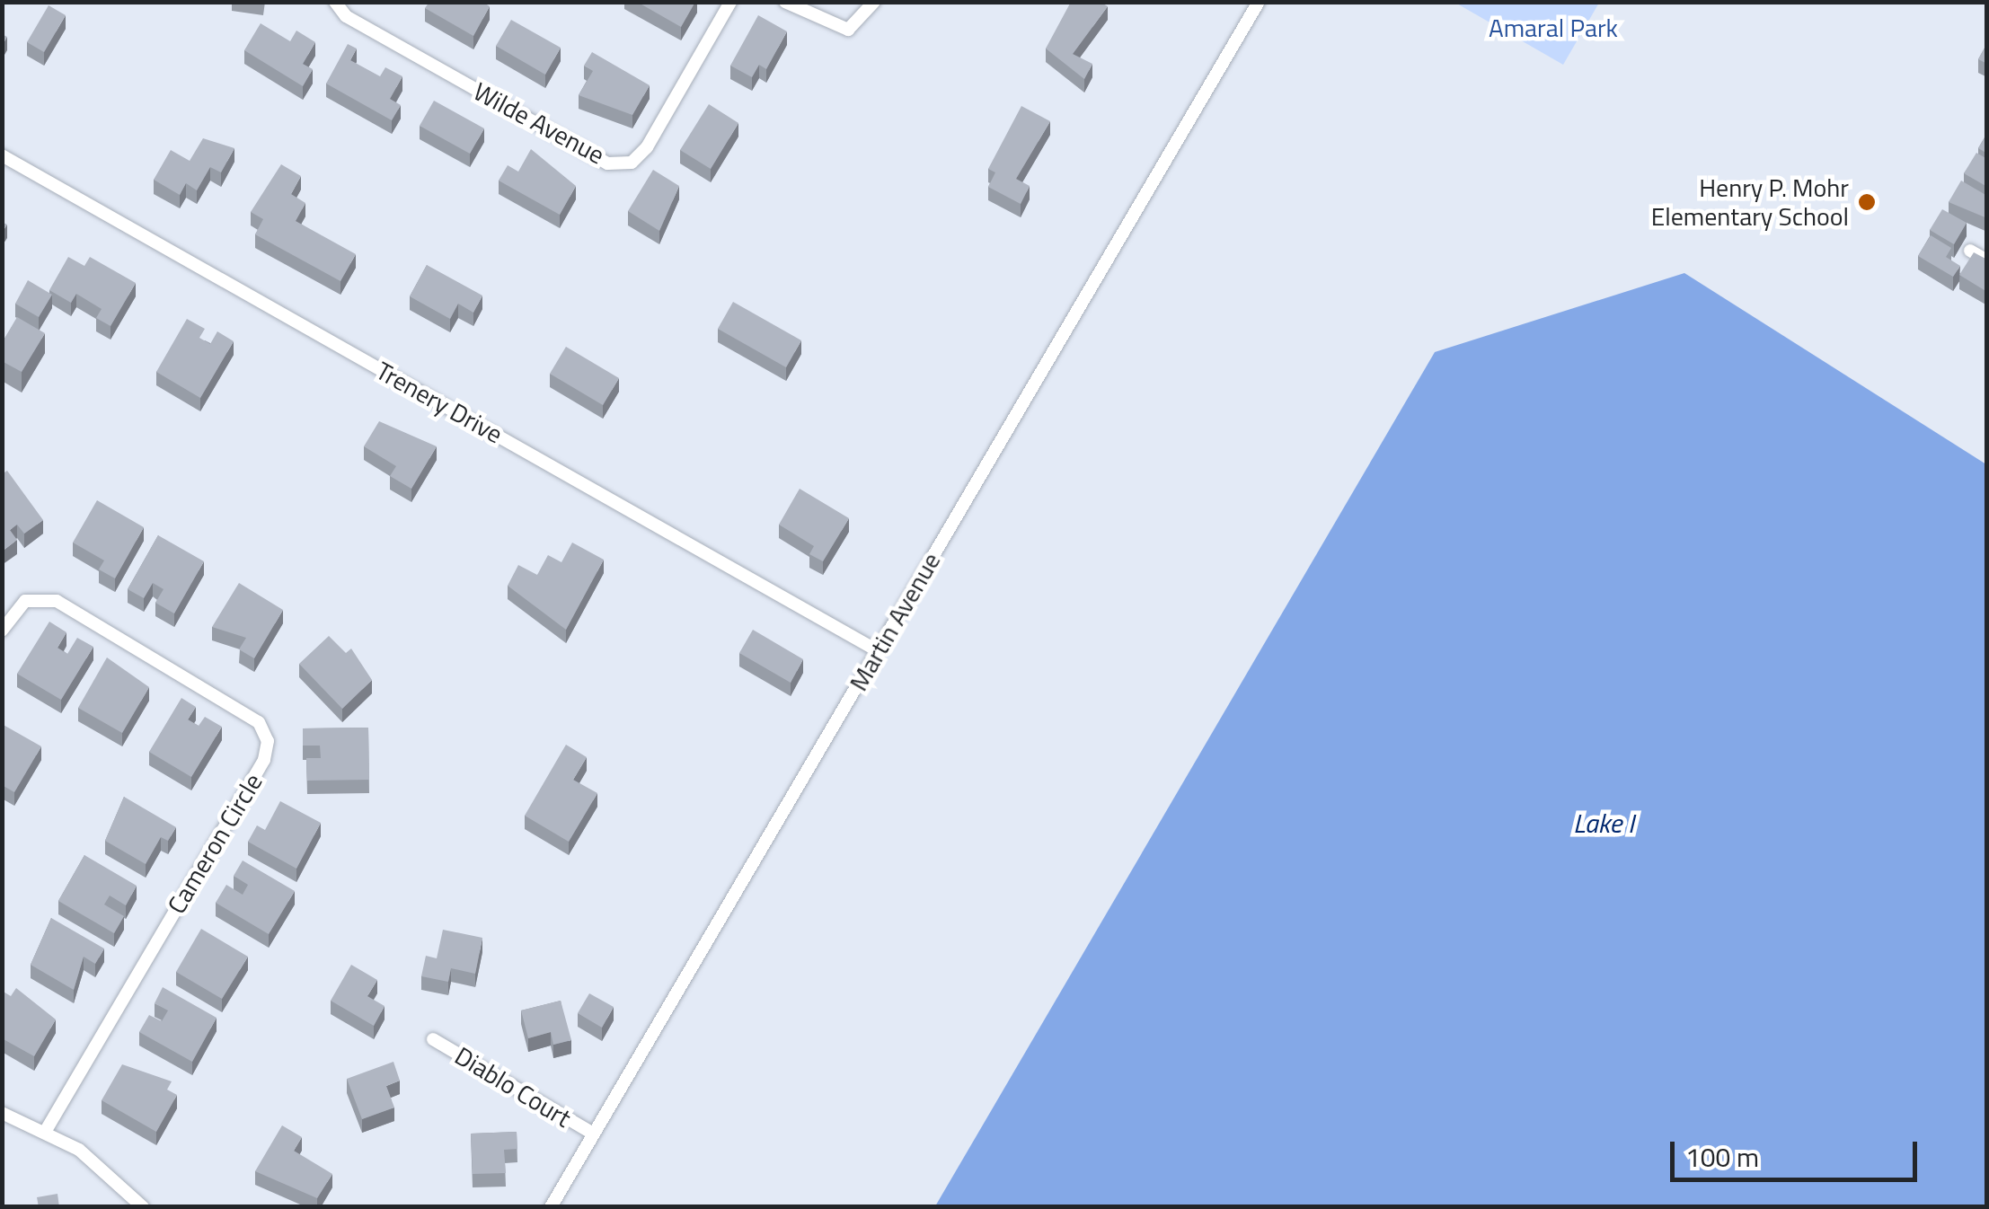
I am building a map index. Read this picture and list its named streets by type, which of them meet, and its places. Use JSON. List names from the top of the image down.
{
  "streets": {
    "street": [
      "Wilde Avenue",
      "Trenery Drive",
      "Martin Avenue",
      "Cameron Circle",
      "Diablo Court"
    ]
  },
  "crossings": [
    ["Trenery Drive", "Martin Avenue"],
    ["Martin Avenue", "Diablo Court"]
  ],
  "water": ["Lake I"],
  "parks": ["Amaral Park"],
  "places": ["Henry P. Mohr Elementary School"],
  "scale_bar": "100 m"
}
